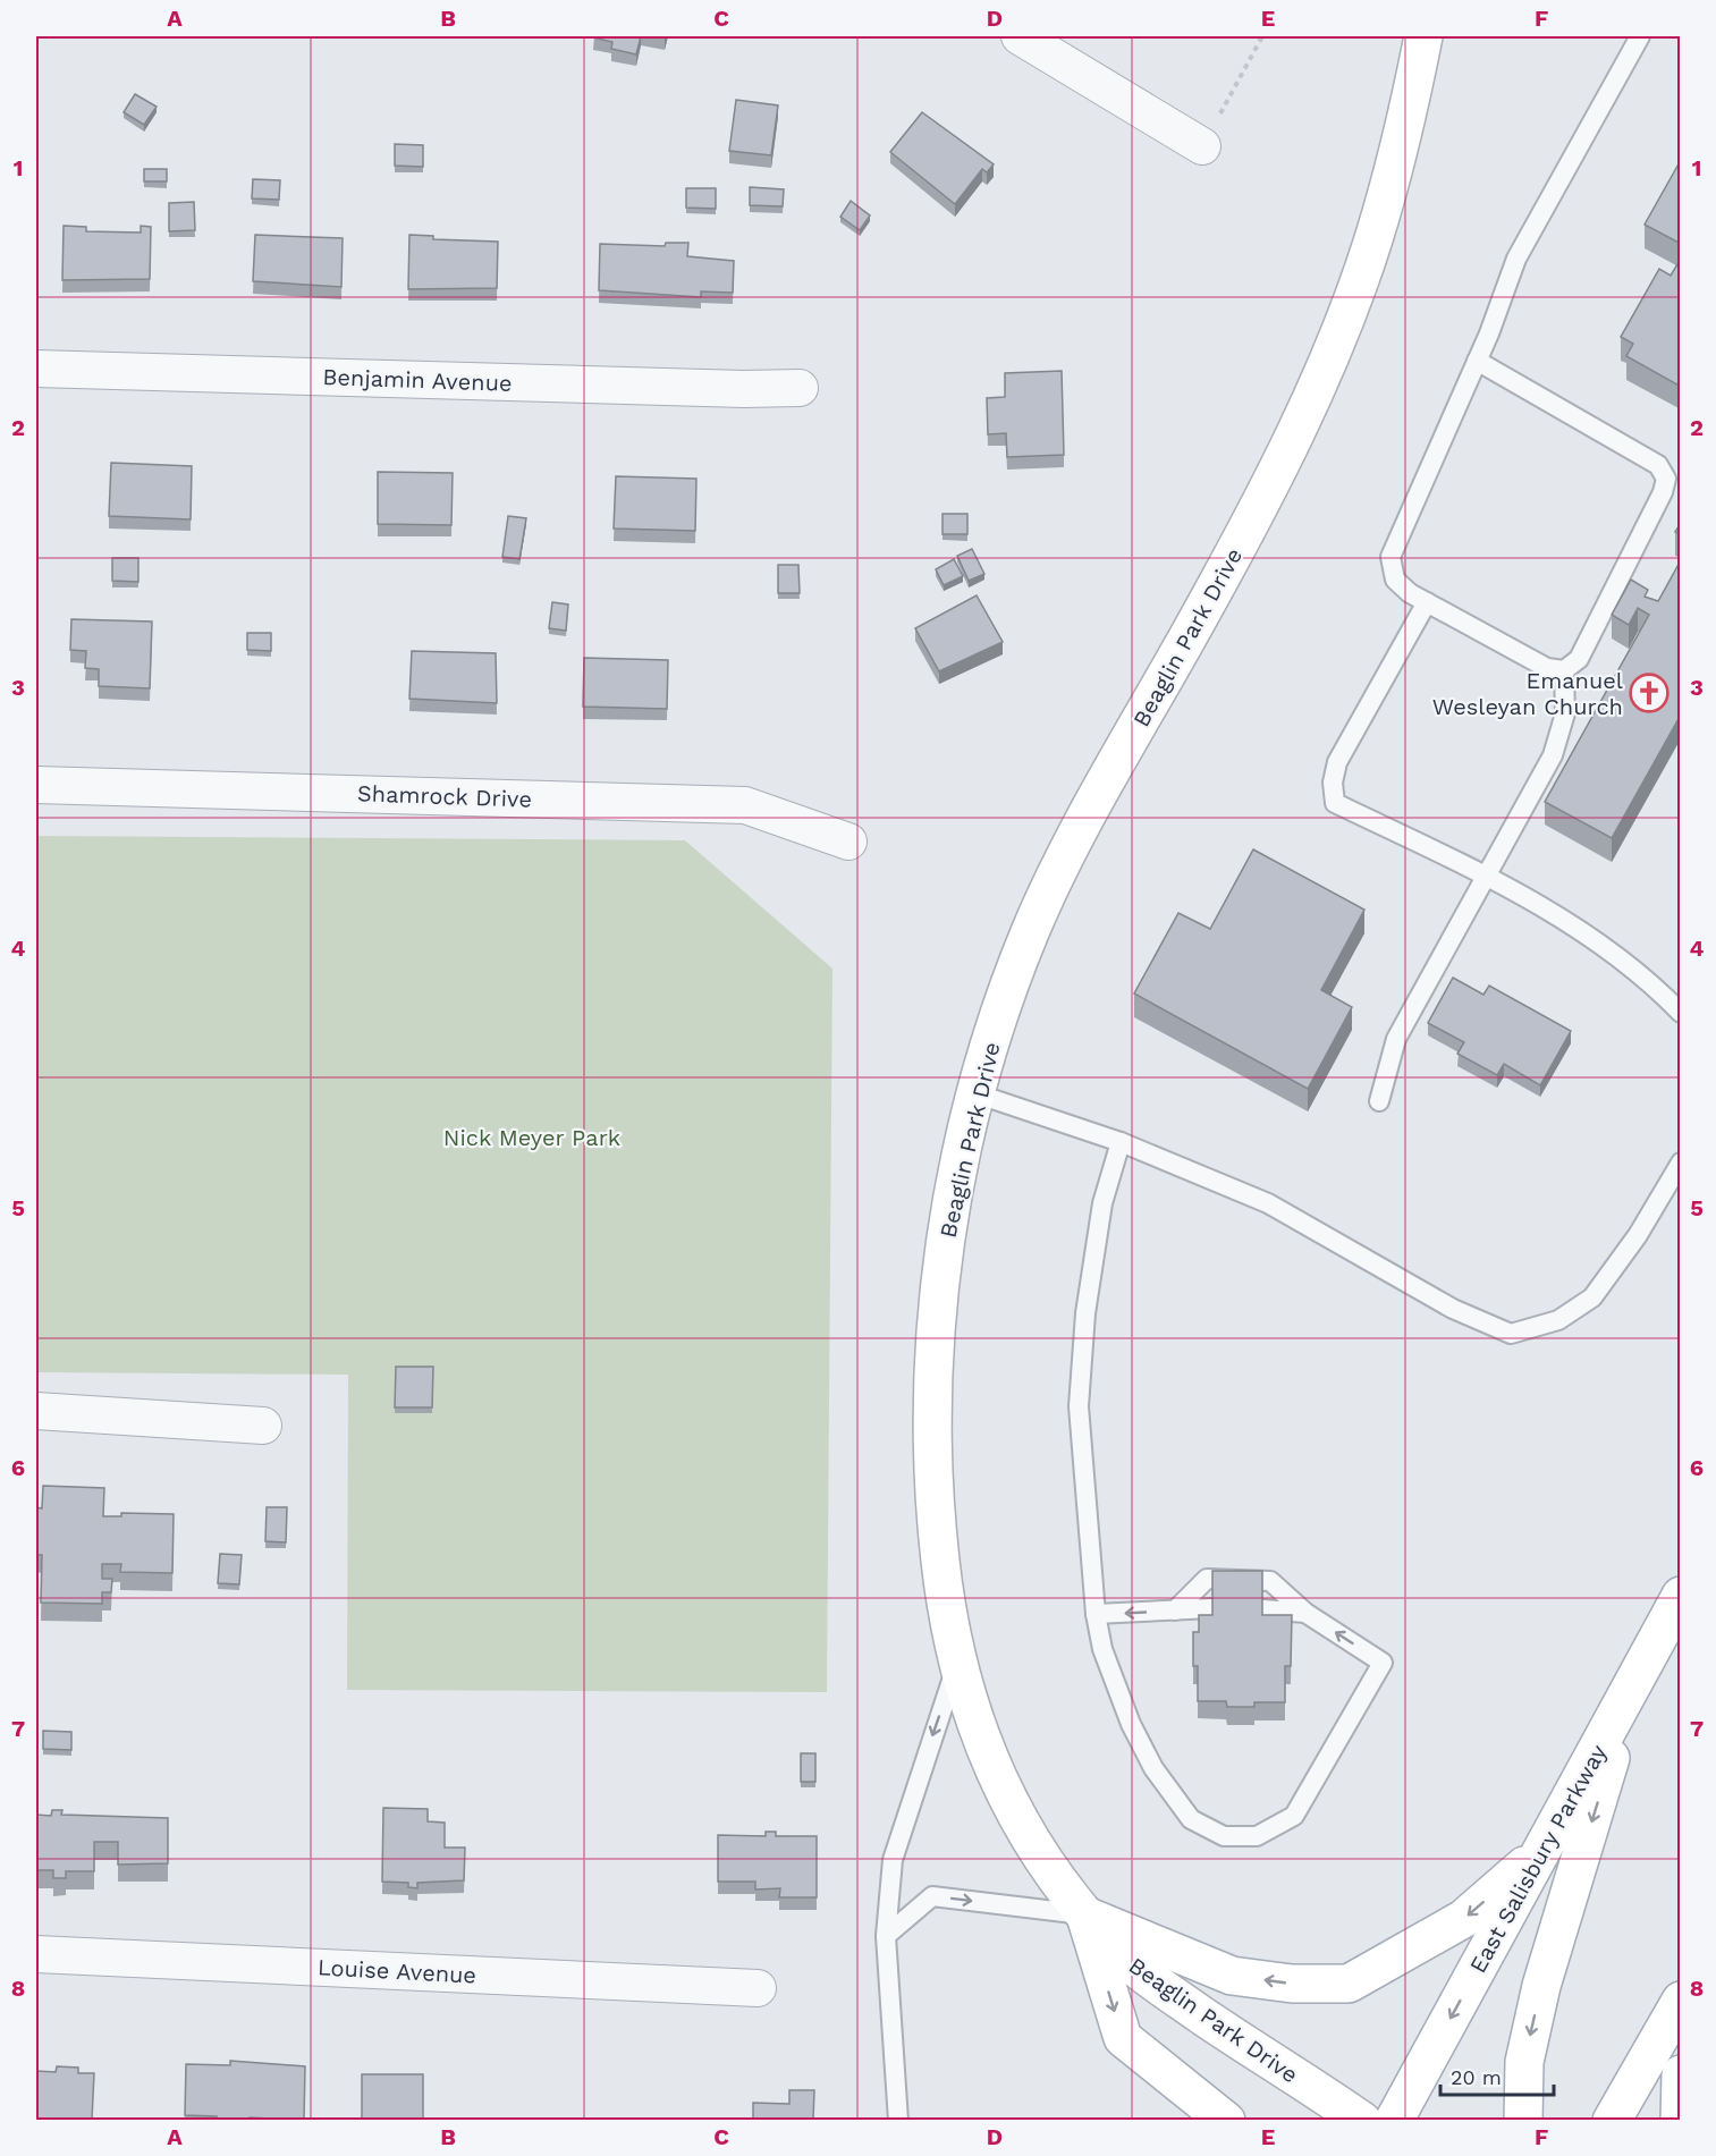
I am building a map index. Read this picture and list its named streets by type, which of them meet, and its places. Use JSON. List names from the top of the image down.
{
  "streets": {
    "main road": ["Beaglin Park Drive", "East Salisbury Parkway"],
    "street": ["Benjamin Avenue", "Shamrock Drive", "Louise Avenue"]
  },
  "parks": ["Nick Meyer Park"],
  "places": {
    "church": ["Emanuel Wesleyan Church"]
  },
  "scale_bar": "20 m",
  "grid": {
    "columns": [
      "A",
      "B",
      "C",
      "D",
      "E",
      "F"
    ],
    "rows": [
      "1",
      "2",
      "3",
      "4",
      "5",
      "6",
      "7",
      "8"
    ]
  }
}
